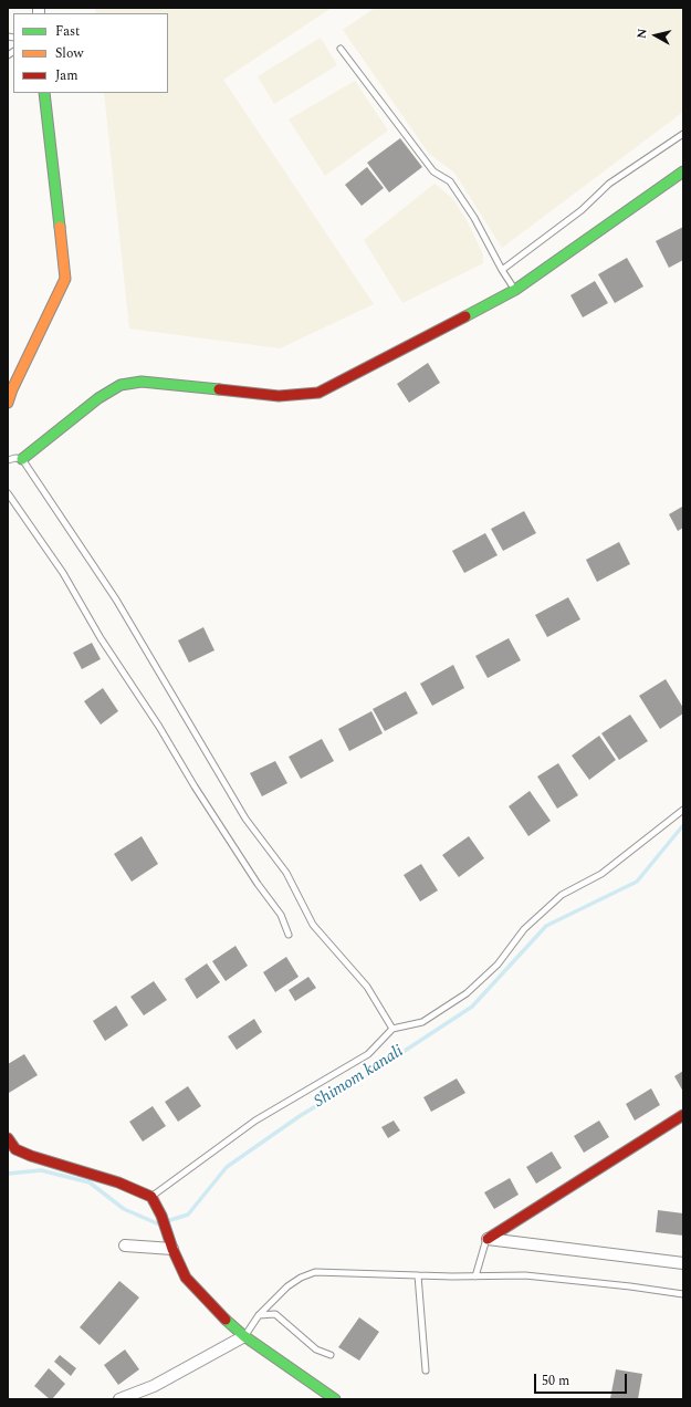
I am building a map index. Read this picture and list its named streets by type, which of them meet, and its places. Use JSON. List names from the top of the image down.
{
  "water": ["Shimom kanali"],
  "legend": ["Fast", "Slow", "Jam"],
  "scale_bar": "50 m",
  "north": "left"
}
